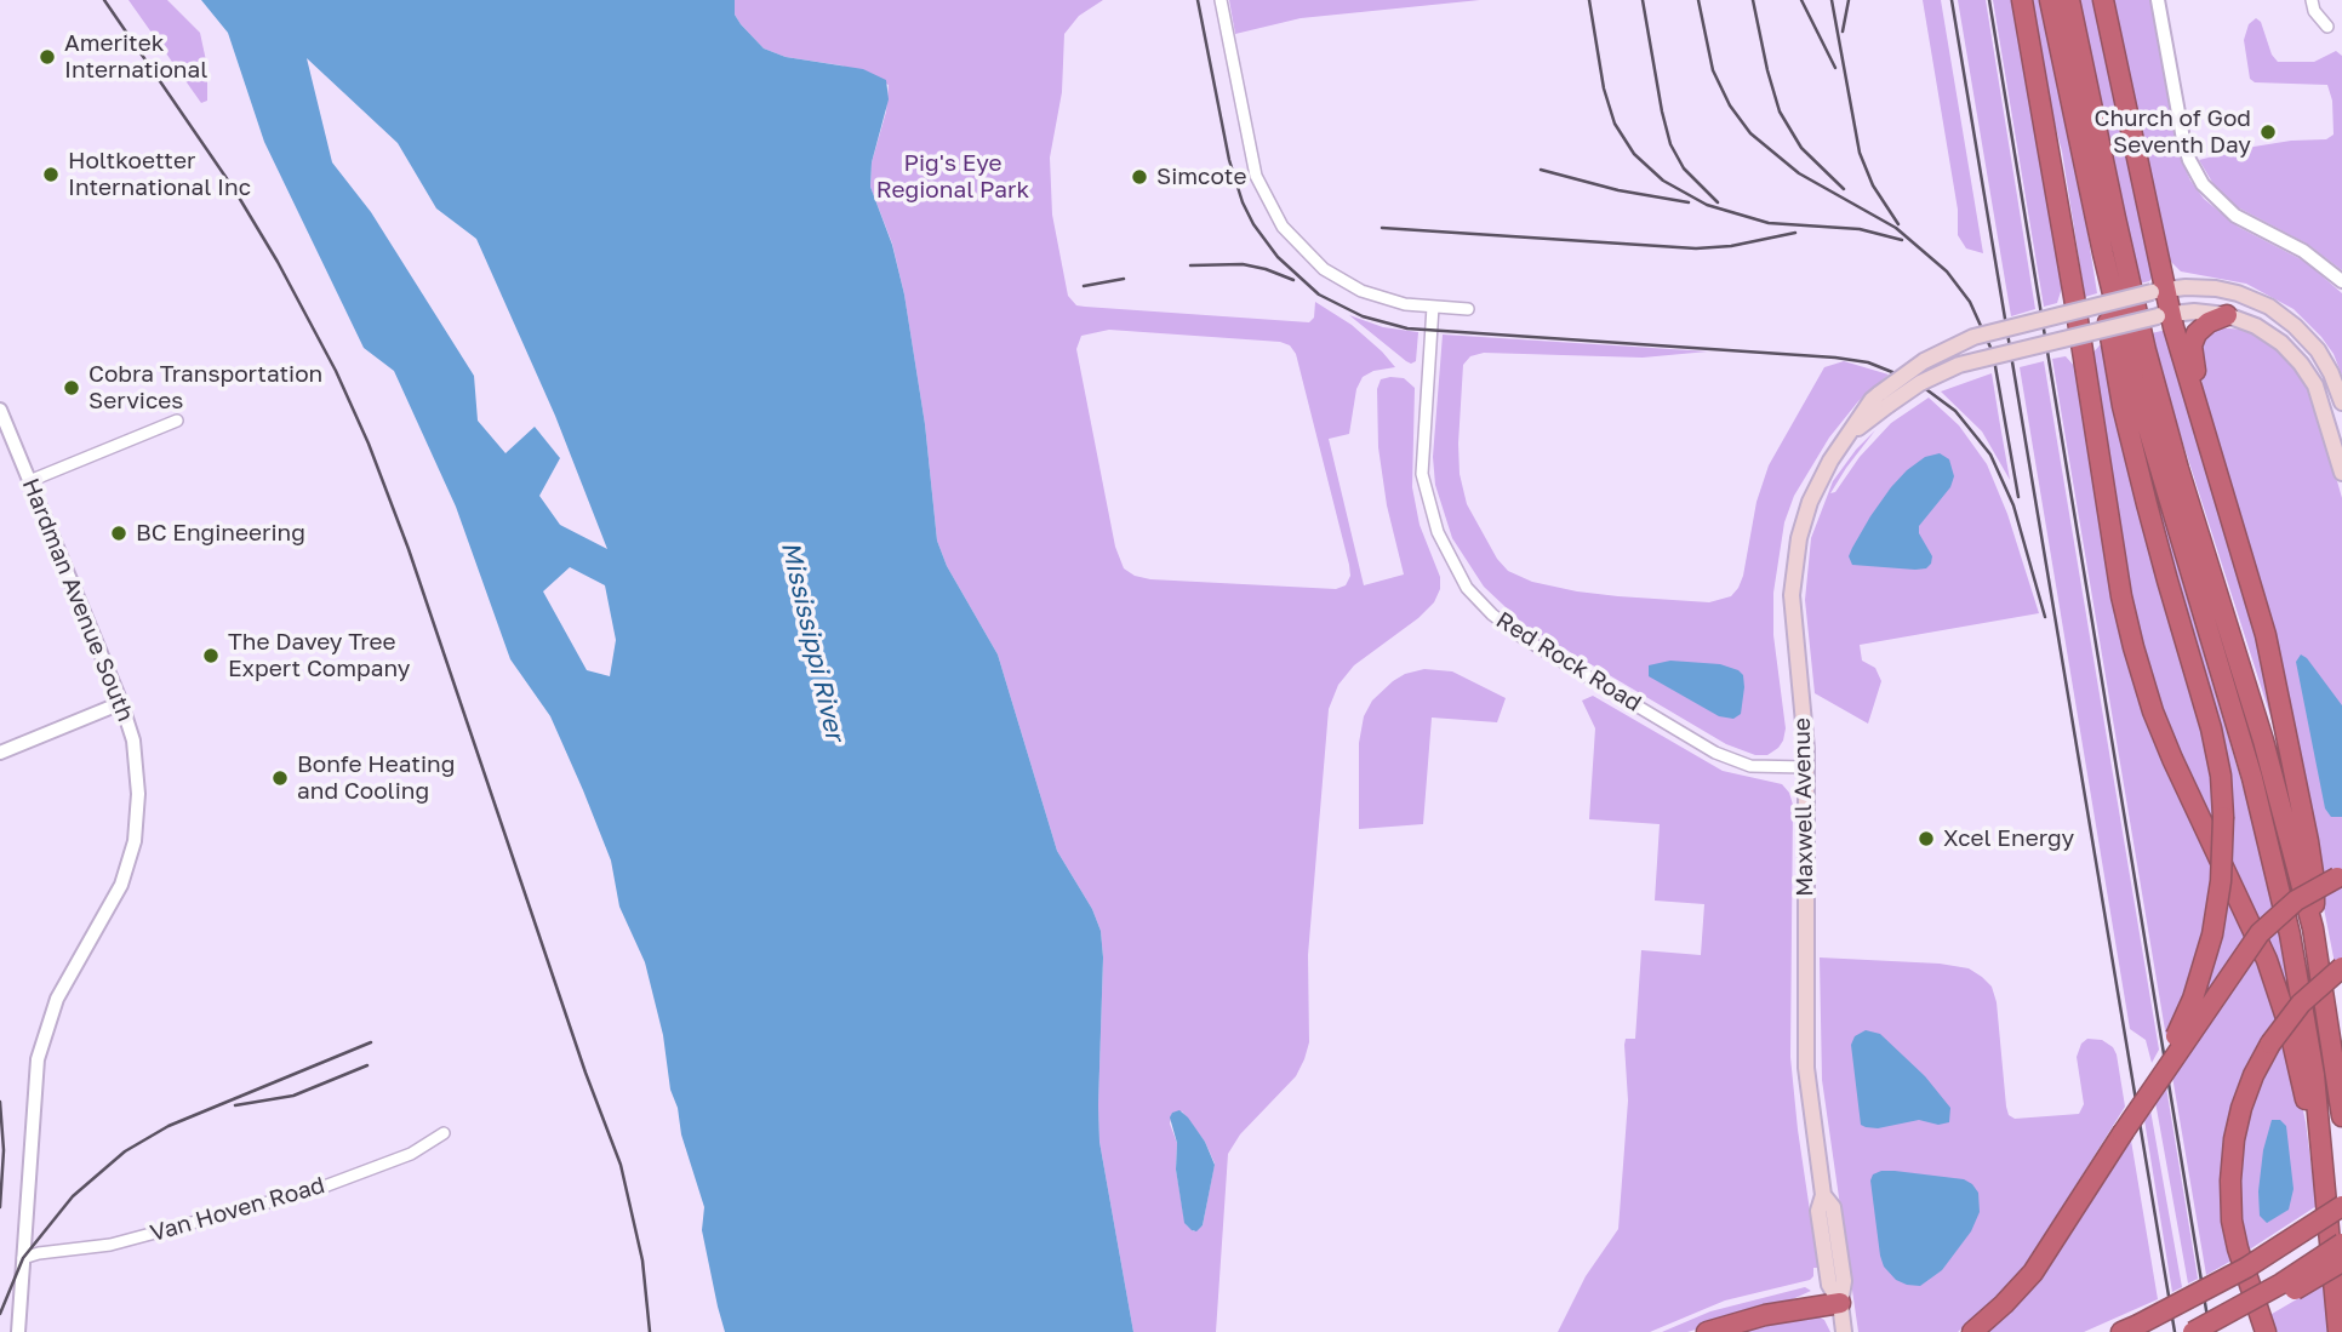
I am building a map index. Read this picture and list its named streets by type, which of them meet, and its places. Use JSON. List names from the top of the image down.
{
  "streets": {
    "main road": ["Maxwell Avenue"],
    "street": ["Hardman Avenue South", "Red Rock Road", "Van Hoven Road"]
  },
  "crossings": [
    ["Hardman Avenue South", "Van Hoven Road"],
    ["Red Rock Road", "Maxwell Avenue"]
  ],
  "water": ["Mississippi River"],
  "parks": ["Pig's Eye Regional Park"],
  "places": [
    "Ameritek International",
    "Church of God Seventh Day",
    "Holtkoetter International Inc",
    "Simcote",
    "Cobra Transportation Services",
    "BC Engineering",
    "The Davey Tree Expert Company",
    "Bonfe Heating and Cooling",
    "Xcel Energy"
  ]
}
